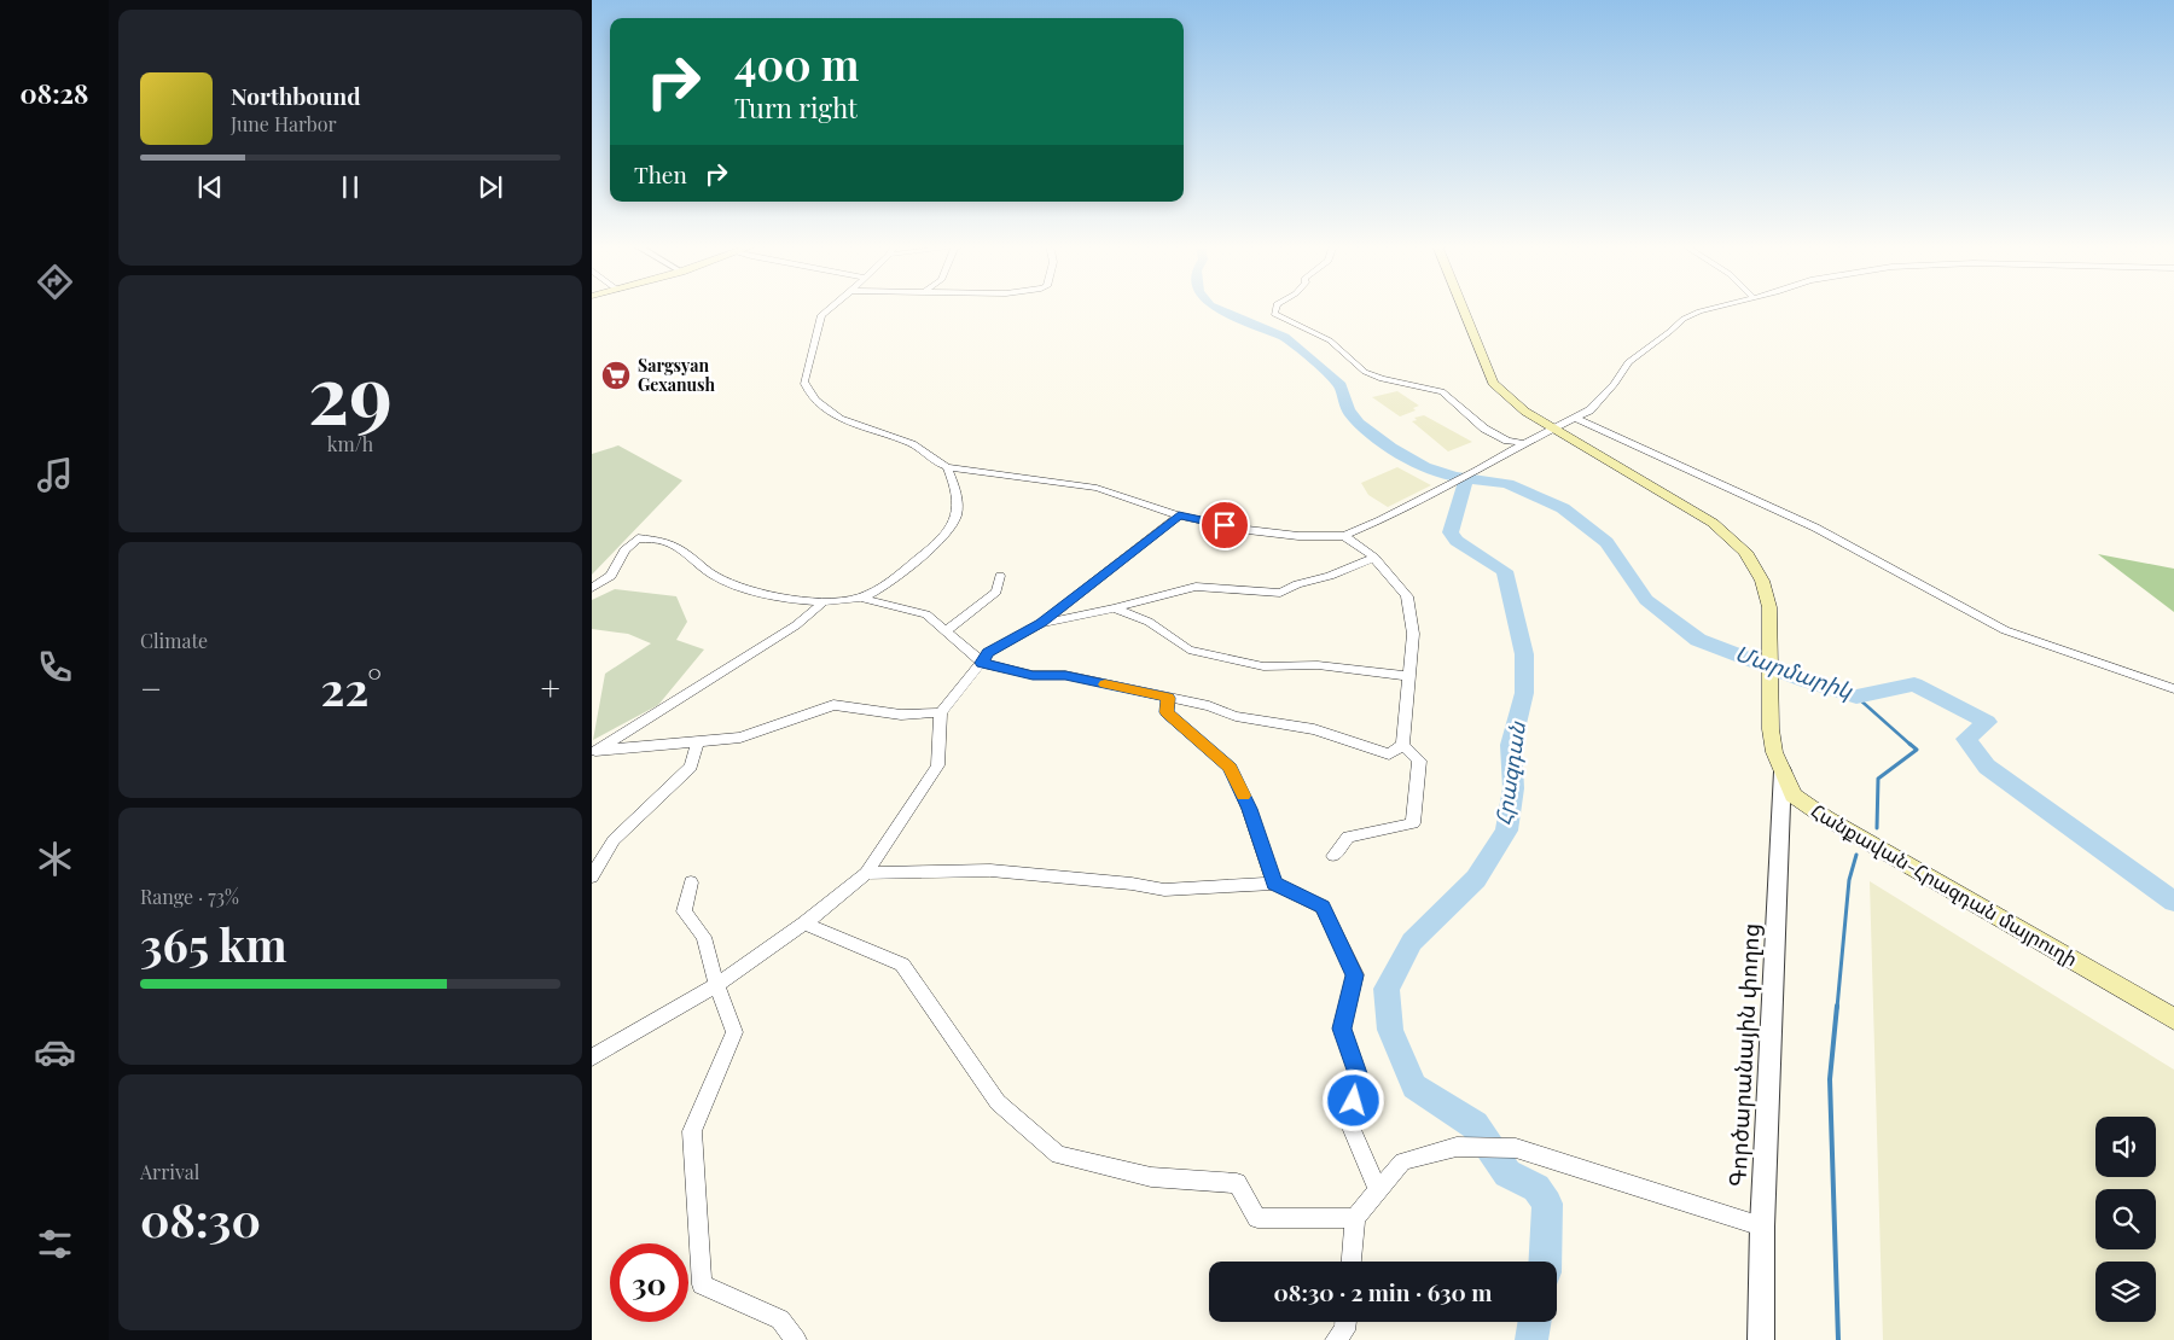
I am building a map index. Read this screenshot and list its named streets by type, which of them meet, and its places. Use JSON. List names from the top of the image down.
{
  "streets": {
    "main road": ["Հանքավան-Հրազդան մայրուղի"],
    "street": ["Գործարանային փողոց"]
  },
  "crossings": [
    ["Հանքավան-Հրազդան մայրուղի", "Գործարանային փողոց"]
  ],
  "water": ["Մարմարիկ", "Հրազդան"],
  "places": {
    "supermarket": ["Sargsyan Gexanush"]
  },
  "page": {
    "tabs": "08:28",
    "turn": ["400 m", "Turn right"],
    "song": ["Northbound", "June Harbor"],
    "then": "Then",
    "tile": [
      ["29", "km/h"],
      "Climate",
      ["Range · 73%", "365 km"],
      ["Arrival", "08:30"]
    ],
    "heat": ["−", "22°", "+"],
    "limit": "30",
    "trip": "08:30 · 2 min · 630 m"
  }
}
